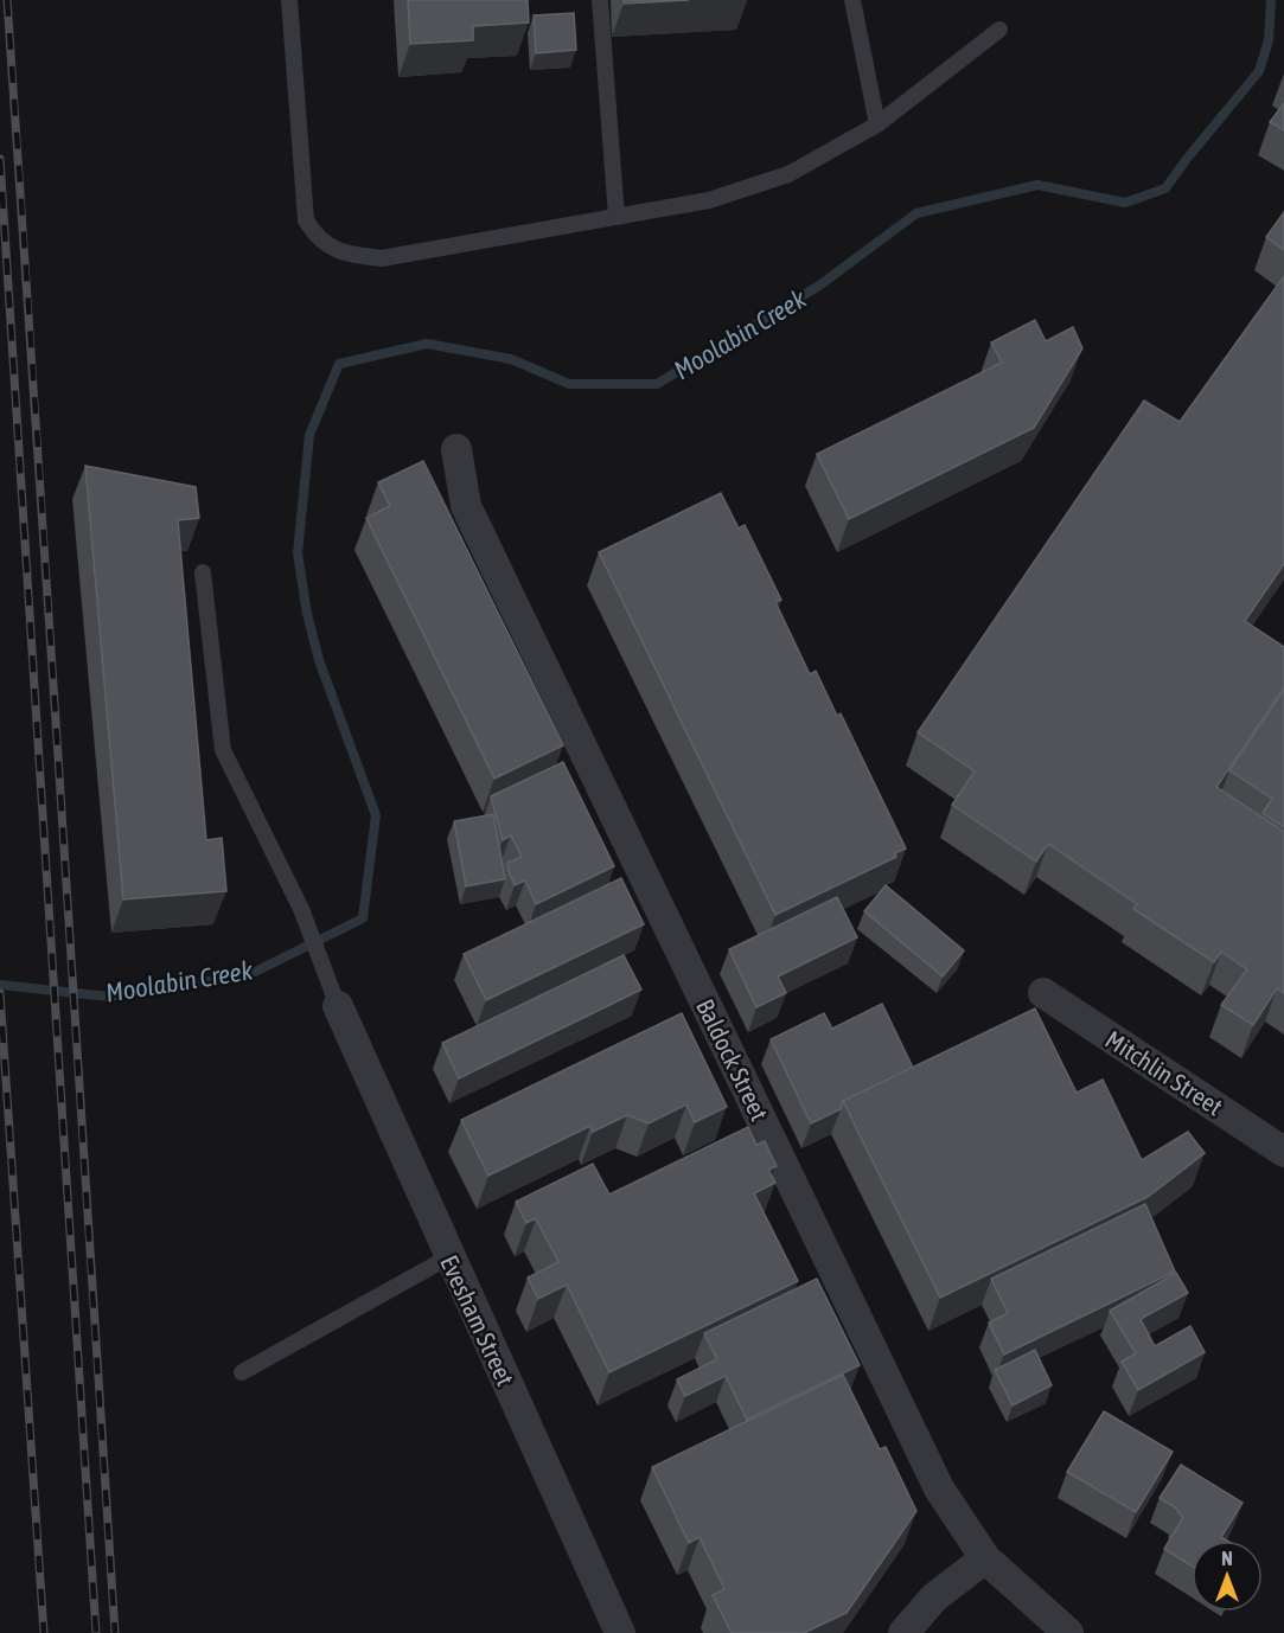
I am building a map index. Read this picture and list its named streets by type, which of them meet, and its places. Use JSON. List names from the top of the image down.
{
  "streets": {
    "street": ["Baldock Street", "Mitchlin Street", "Evesham Street"]
  },
  "water": ["Moolabin Creek"],
  "north": "top"
}
